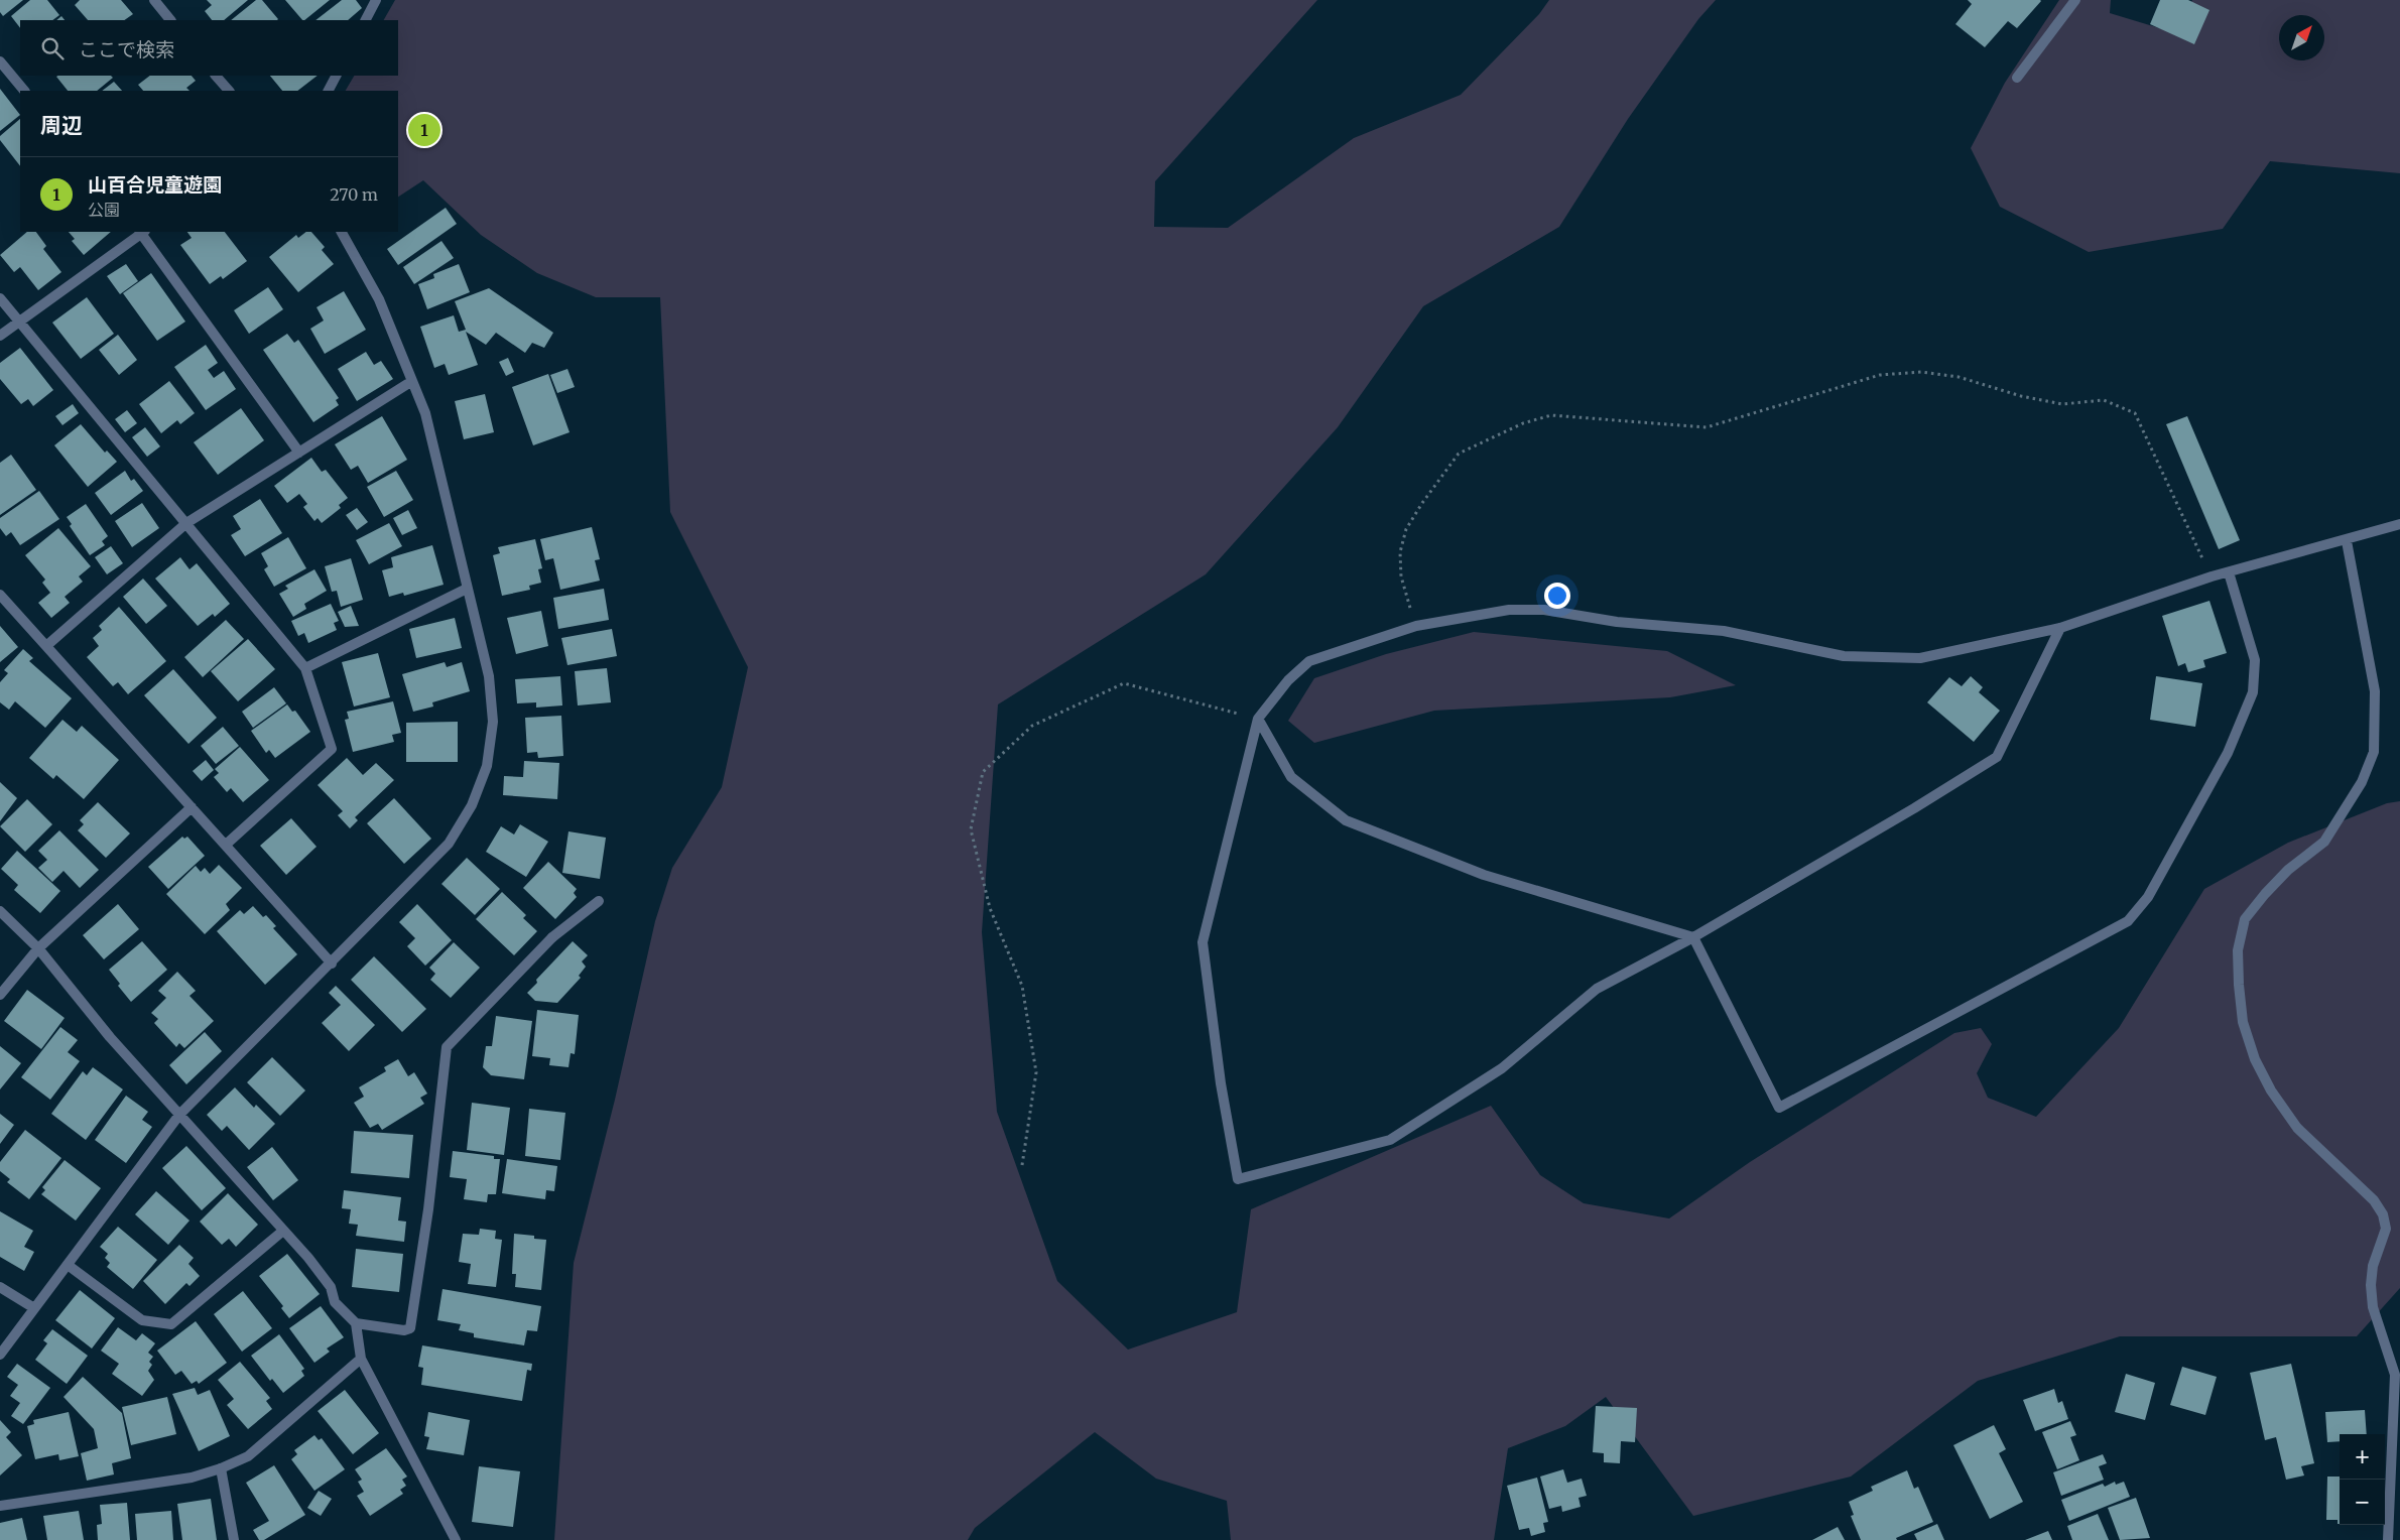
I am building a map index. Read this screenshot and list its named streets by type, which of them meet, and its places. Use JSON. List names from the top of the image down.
{
  "north": "top right",
  "page": {
    "search": "ここで検索",
    "heading": "周辺",
    "pins": "1",
    "list": [
      {
        "mark": "1",
        "name": "山百合児童遊園",
        "note": "公園",
        "value": "270 m"
      }
    ],
    "map_buttons": ["+", "−"]
  }
}
